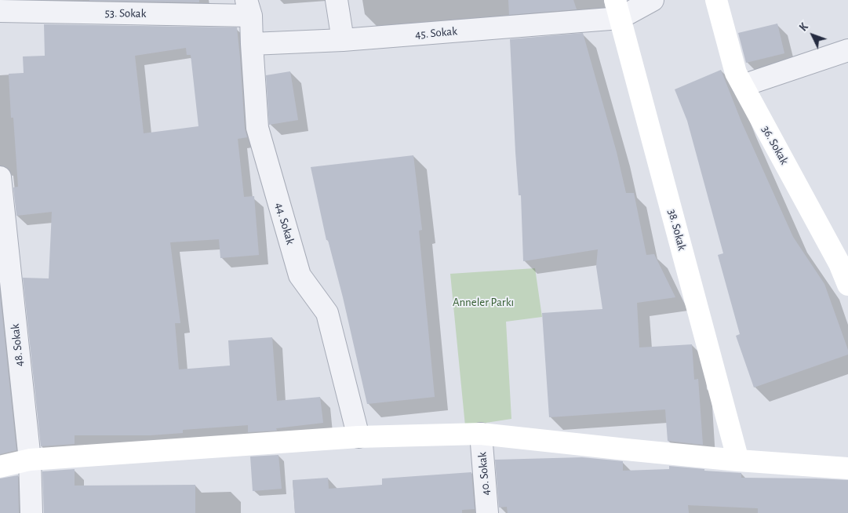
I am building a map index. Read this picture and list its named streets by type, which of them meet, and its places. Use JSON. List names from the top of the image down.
{
  "streets": {
    "main road": ["36. Sokak", "38. Sokak"],
    "street": [
      "53. Sokak",
      "45. Sokak",
      "44. Sokak",
      "48. Sokak",
      "40. Sokak"
    ]
  },
  "crossings": [
    ["53. Sokak", "44. Sokak"],
    ["45. Sokak", "44. Sokak"],
    ["45. Sokak", "38. Sokak"]
  ],
  "parks": ["Anneler Parkı"],
  "north": "top left"
}
